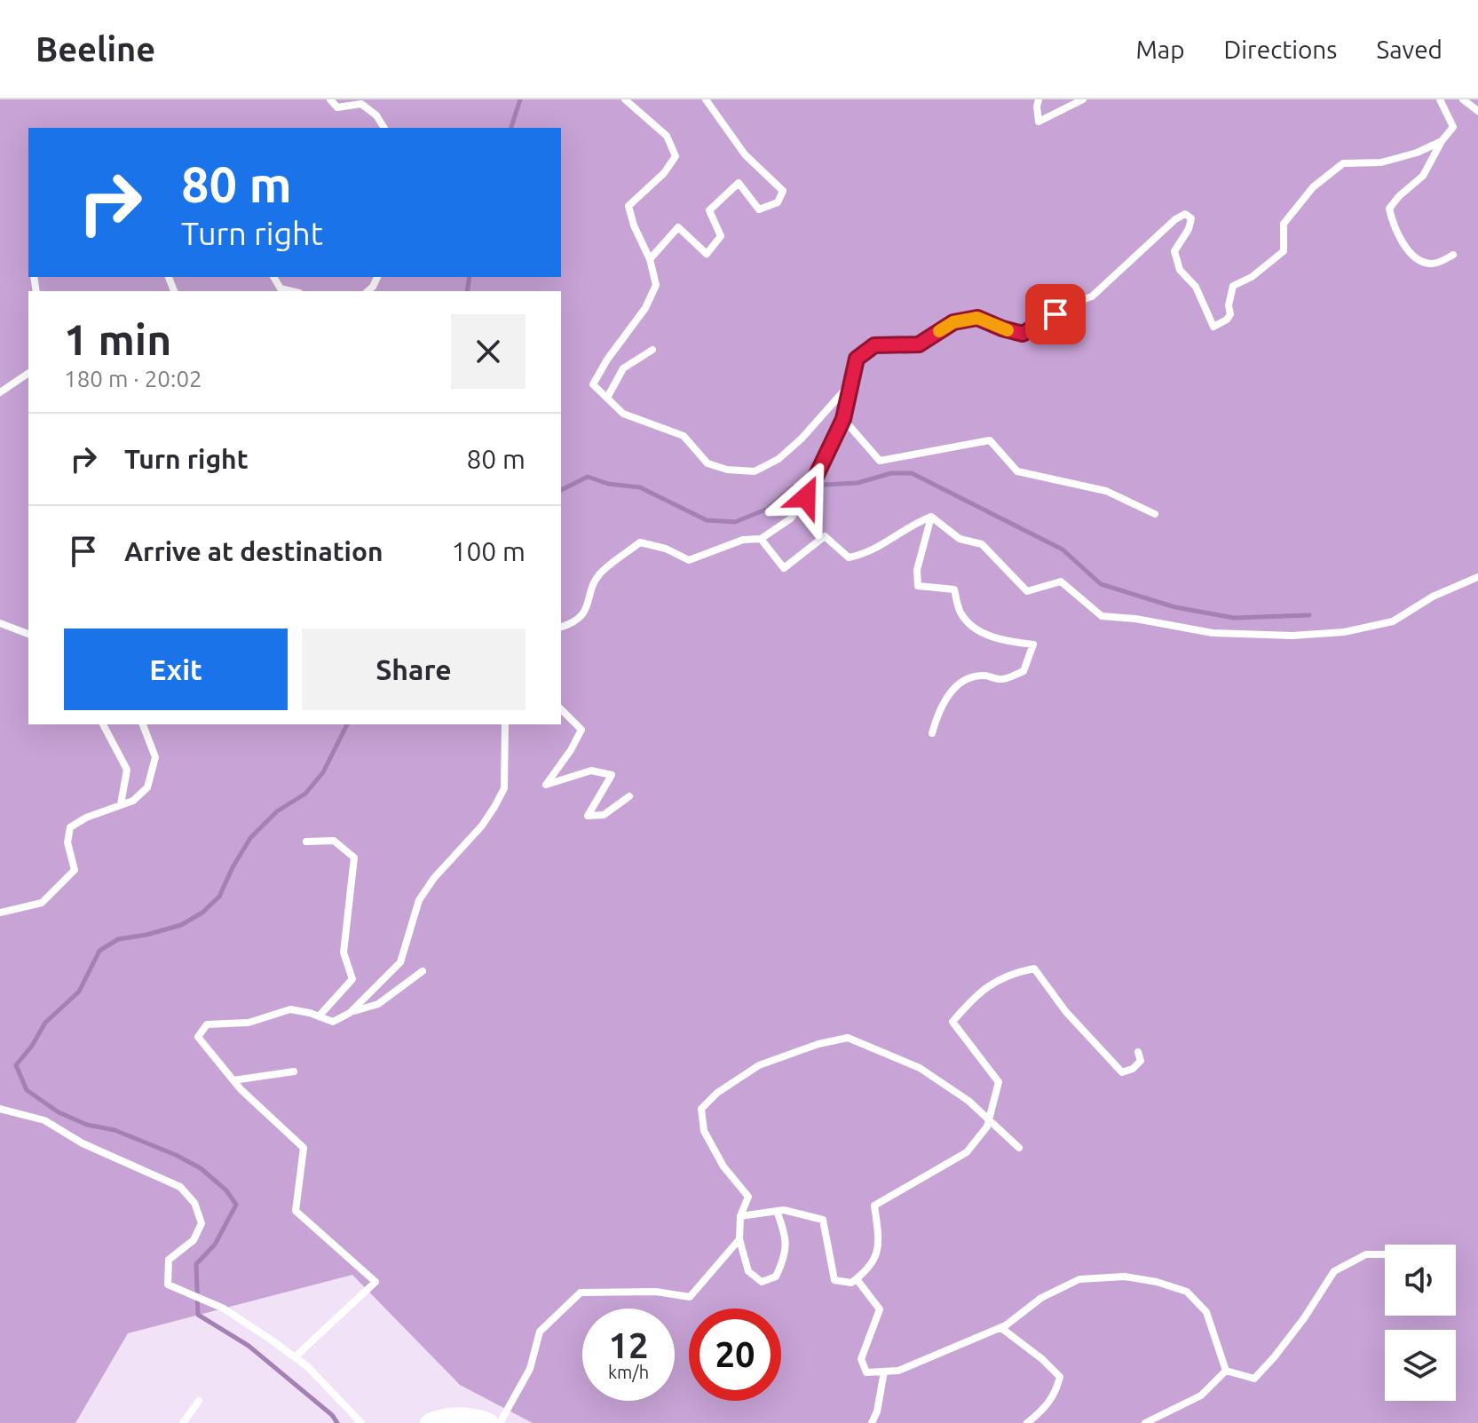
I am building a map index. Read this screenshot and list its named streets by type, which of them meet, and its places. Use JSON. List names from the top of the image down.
{
  "page": {
    "header": "Beeline",
    "nav": ["Map", "Directions", "Saved"],
    "turn": ["80 m", "Turn right"],
    "heading": ["1 min", "180 m · 20:02"],
    "list": [
      {
        "name": "Turn right",
        "value": "80 m"
      },
      {
        "name": "Arrive at destination",
        "value": "100 m"
      }
    ],
    "buttons": ["Exit", "Share"],
    "speed": "12 km/h",
    "limit": "20"
  }
}
